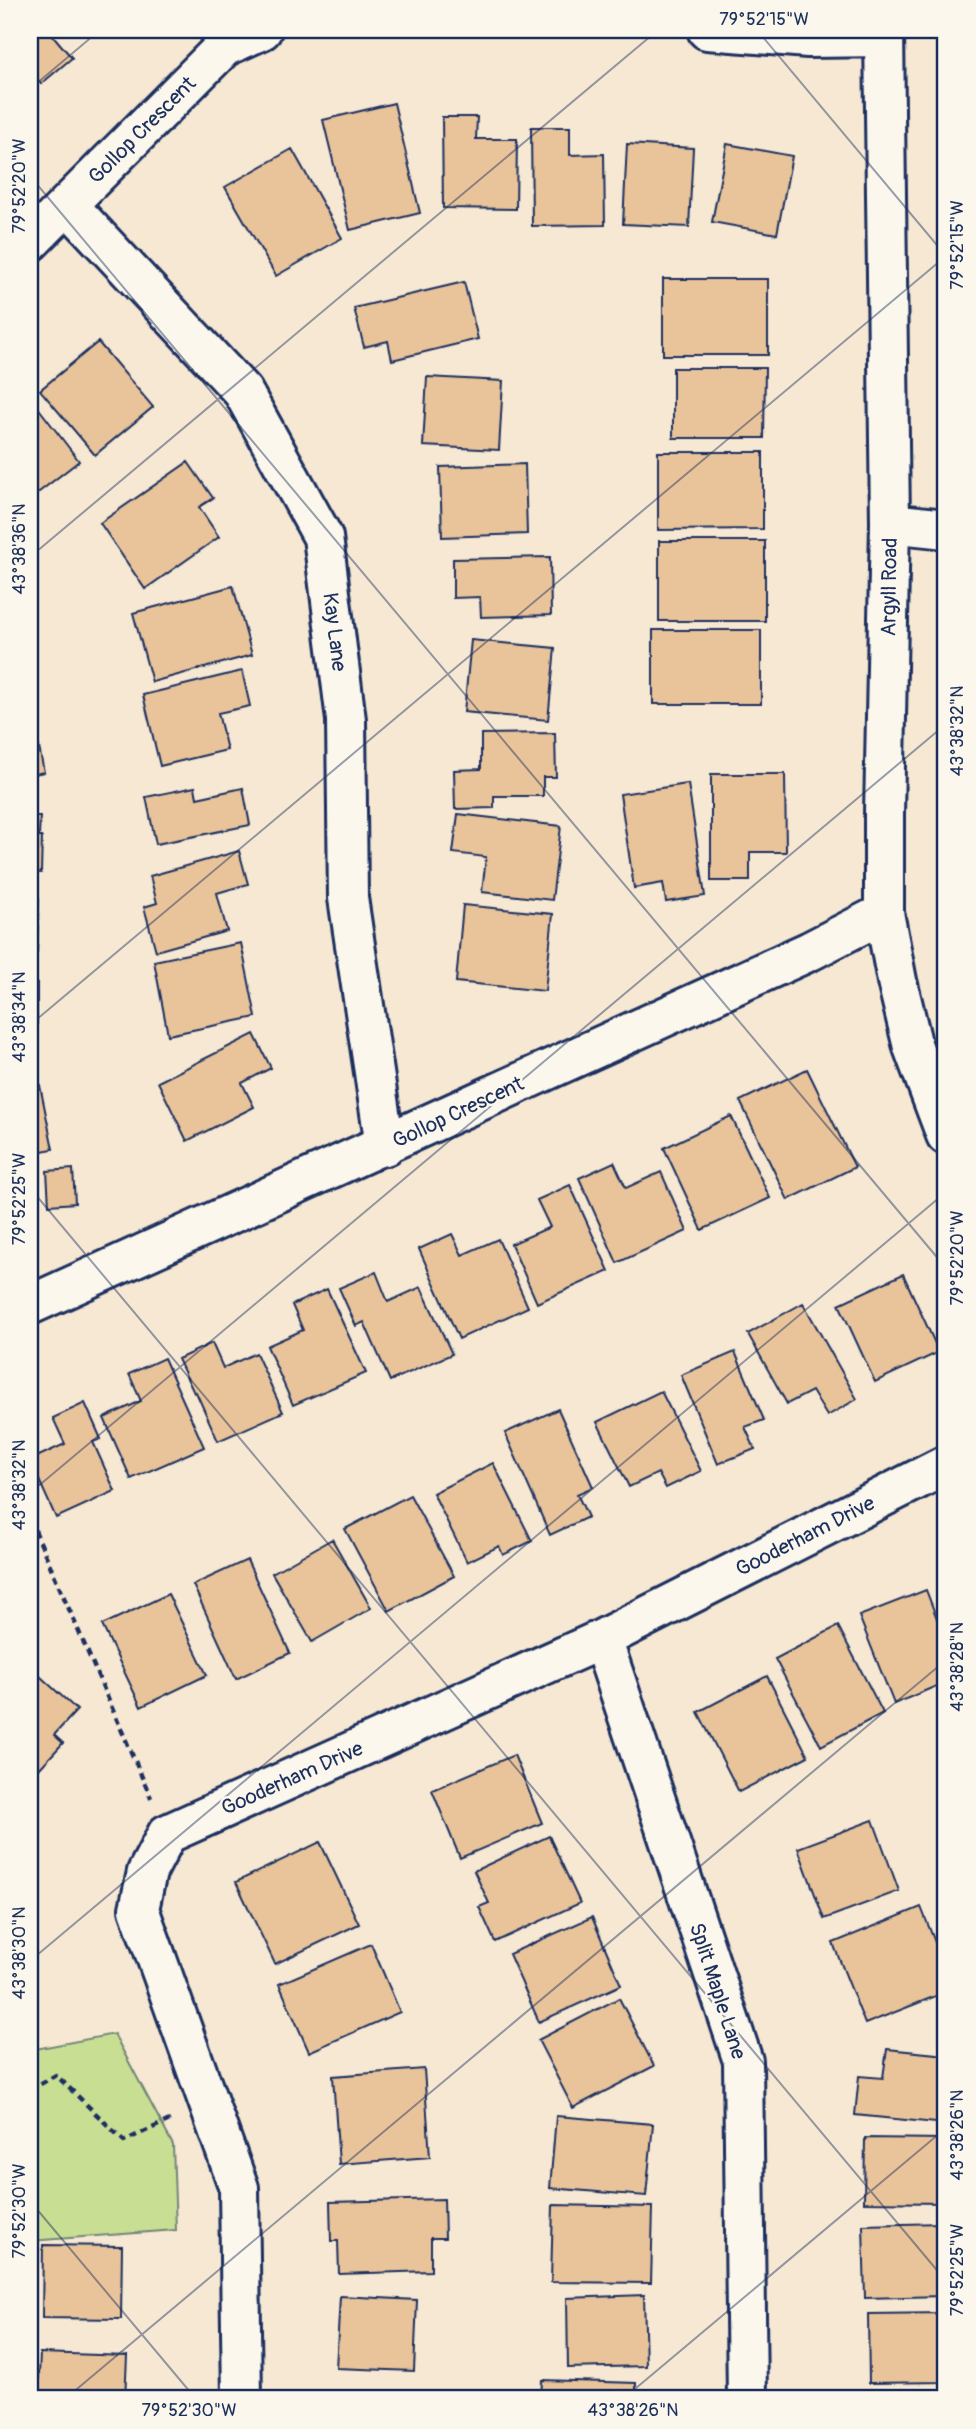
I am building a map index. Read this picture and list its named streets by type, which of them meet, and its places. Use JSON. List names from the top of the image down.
{
  "streets": {
    "street": [
      "Gollop Crescent",
      "Argyll Road",
      "Kay Lane",
      "Gooderham Drive",
      "Split Maple Lane"
    ]
  },
  "crossings": [
    ["Gollop Crescent", "Argyll Road"],
    ["Gollop Crescent", "Kay Lane"],
    ["Gooderham Drive", "Split Maple Lane"]
  ],
  "coordinates": [
    "79°52'15\"W",
    "79°52'20\"W",
    "43°38'36\"N",
    "43°38'32\"N",
    "43°38'34\"N",
    "79°52'25\"W",
    "43°38'28\"N",
    "43°38'30\"N",
    "43°38'26\"N",
    "79°52'30\"W"
  ]
}
